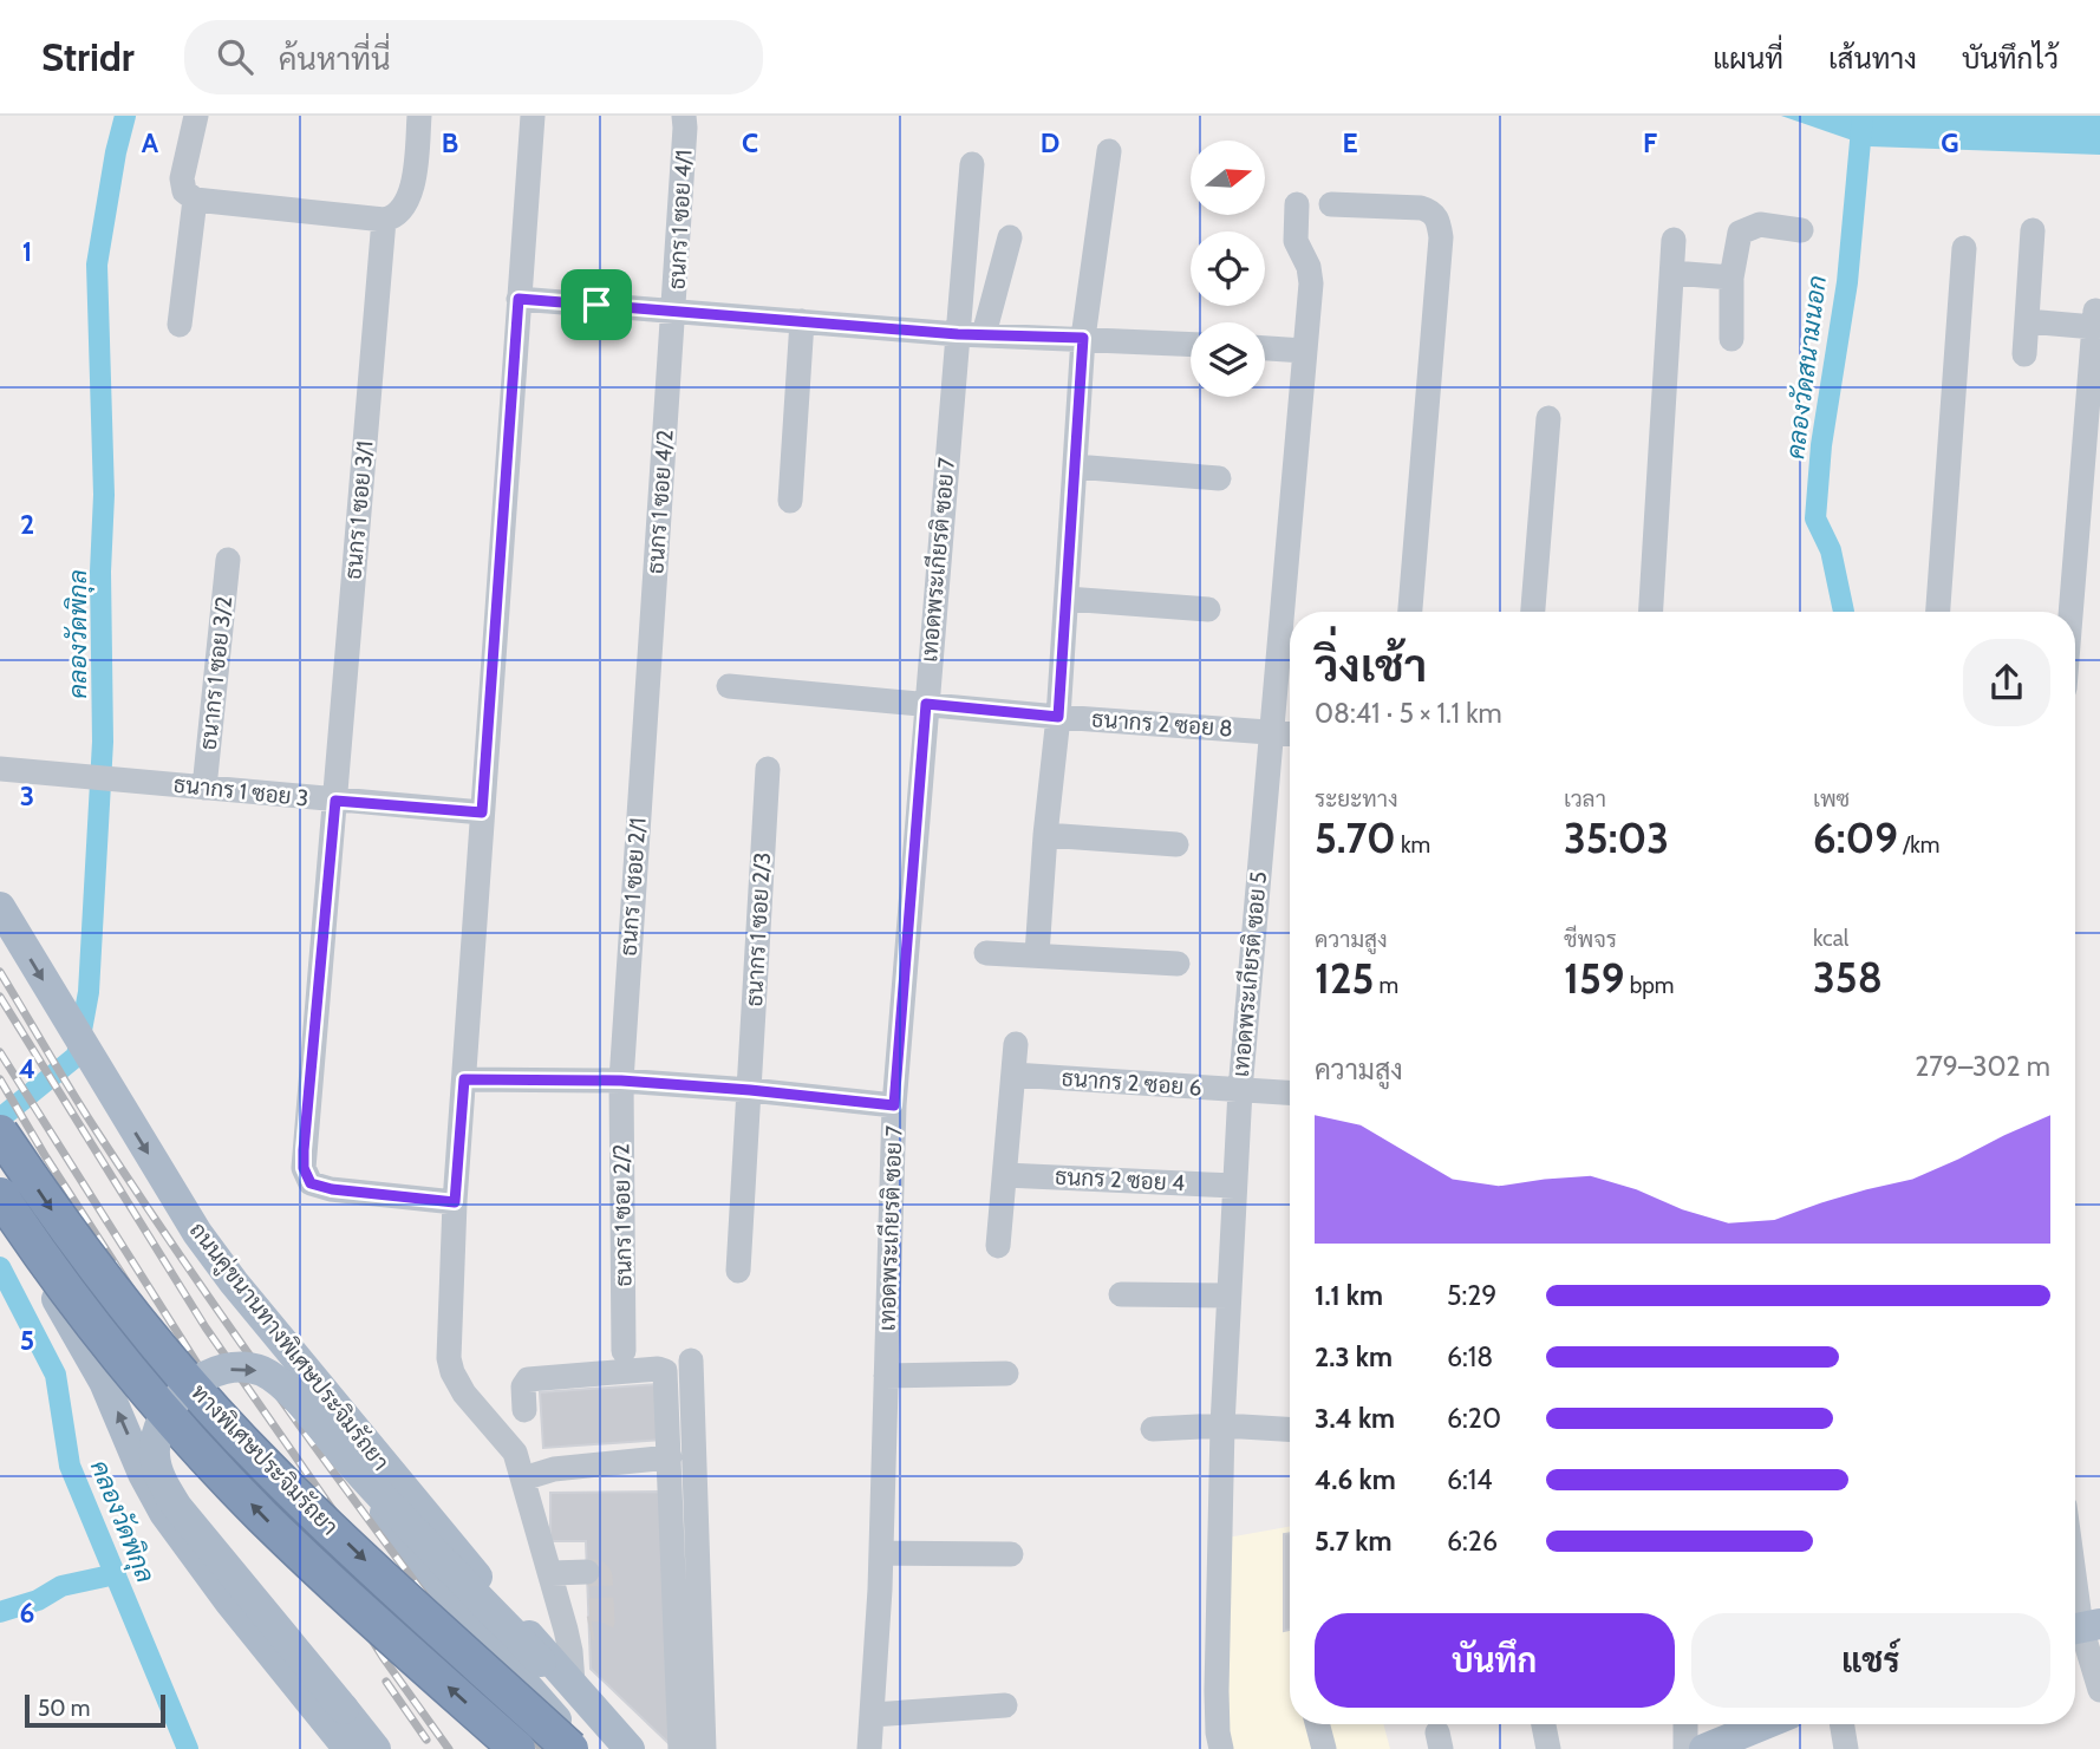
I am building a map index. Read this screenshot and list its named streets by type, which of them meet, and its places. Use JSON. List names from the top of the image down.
{
  "streets": {
    "highway": ["ทางพิเศษประจิมรัถยา"],
    "main road": ["ถนนคู่ขนานทางพิเศษประจิมรัถยา"],
    "street": [
      "ธนกร 1 ซอย 4/1",
      "ธนกร 1 ซอย 4/2",
      "ธนกร 1 ซอย 3/1",
      "เทอดพระเกียรติ ซอย 7",
      "ธนากร 1 ซอย 3/2",
      "ธนากร 2 ซอย 8",
      "ธนากร 1 ซอย 3",
      "ธนกร 1 ซอย 2/1",
      "ธนากร 1 ซอย 2/3",
      "เทอดพระเกียรติ ซอย 5",
      "ธนากร 2 ซอย 6",
      "ธนกร 2 ซอย 4",
      "ธนกร 1 ซอย 2/2"
    ]
  },
  "crossings": [
    ["ธนกร 1 ซอย 4/1", "ธนกร 1 ซอย 4/2"],
    ["ธนกร 1 ซอย 4/2", "ธนกร 1 ซอย 2/1"],
    ["ธนกร 1 ซอย 3/1", "ธนากร 1 ซอย 3"],
    ["เทอดพระเกียรติ ซอย 7", "ธนากร 2 ซอย 8"],
    ["ธนากร 1 ซอย 3/2", "ธนากร 1 ซอย 3"],
    ["ธนากร 2 ซอย 8", "เทอดพระเกียรติ ซอย 5"],
    ["ธนกร 1 ซอย 2/1", "ธนกร 1 ซอย 2/2"],
    ["เทอดพระเกียรติ ซอย 5", "ธนากร 2 ซอย 6"],
    ["เทอดพระเกียรติ ซอย 5", "ธนกร 2 ซอย 4"]
  ],
  "water": ["คลองวัดสนามนอก", "คลองวัดพิกุล"],
  "scale_bar": "50 m",
  "north": "right",
  "page": {
    "header": "Stridr",
    "search": "ค้นหาที่นี่",
    "nav": ["แผนที่", "เส้นทาง", "บันทึกไว้"],
    "heading": ["วิ่งเช้า", "08:41 · 5 × 1.1 km"],
    "stats": [
      ["ระยะทาง", "5.70 km"],
      ["เวลา", "35:03"],
      ["เพซ", "6:09 /km"],
      ["ความสูง", "125 m"],
      ["ชีพจร", "159 bpm"],
      ["kcal", "358"]
    ],
    "chart": ["ความสูง", "279–302 m"],
    "list": [
      {
        "name": "1.1 km",
        "note": "5:29"
      },
      {
        "name": "2.3 km",
        "note": "6:18"
      },
      {
        "name": "3.4 km",
        "note": "6:20"
      },
      {
        "name": "4.6 km",
        "note": "6:14"
      },
      {
        "name": "5.7 km",
        "note": "6:26"
      }
    ],
    "buttons": ["บันทึก", "แชร์"],
    "scale": "50 m"
  },
  "grid": {
    "columns": [
      "A",
      "B",
      "C",
      "D",
      "E",
      "F",
      "G"
    ],
    "rows": [
      "1",
      "2",
      "3",
      "4",
      "5",
      "6"
    ]
  }
}
